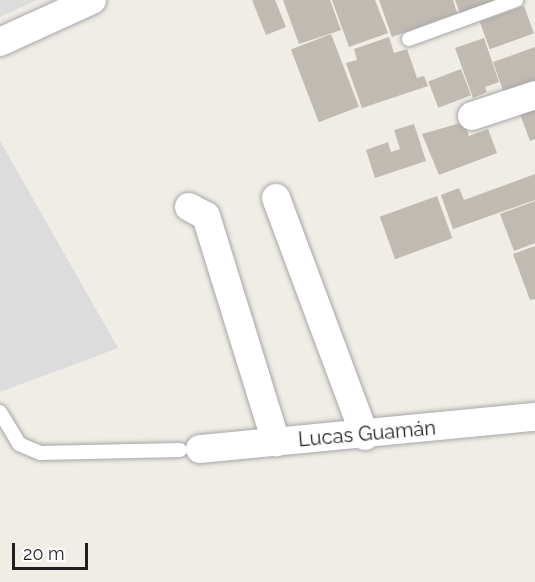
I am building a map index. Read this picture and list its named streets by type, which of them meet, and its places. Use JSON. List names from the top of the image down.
{
  "streets": {
    "street": ["Lucas Guamán"]
  },
  "scale_bar": "20 m"
}
